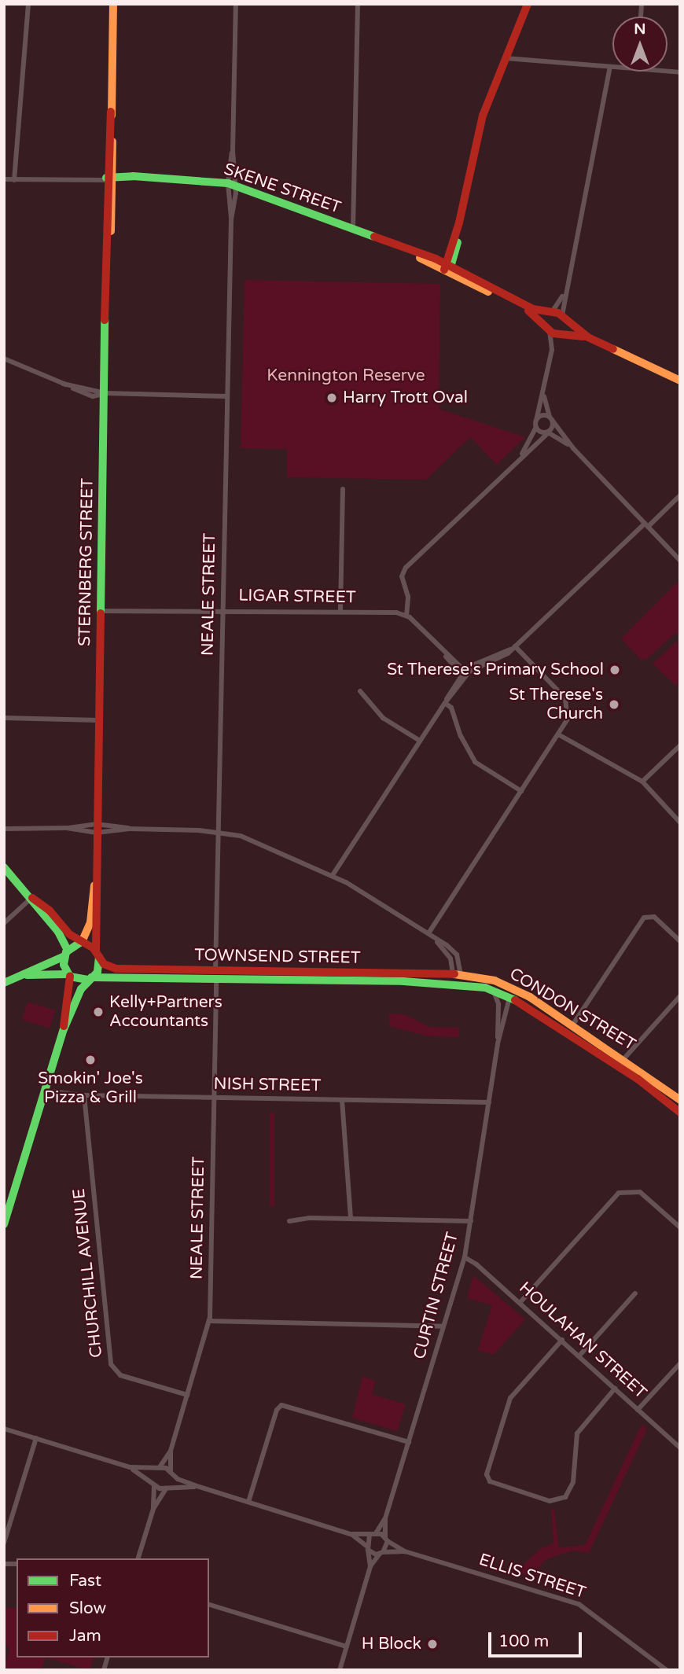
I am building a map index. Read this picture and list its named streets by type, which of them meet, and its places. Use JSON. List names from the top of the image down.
{
  "streets": {
    "street": [
      "SKENE STREET",
      "STERNBERG STREET",
      "NEALE STREET",
      "LIGAR STREET",
      "TOWNSEND STREET",
      "CONDON STREET",
      "NISH STREET",
      "CHURCHILL AVENUE",
      "CURTIN STREET",
      "HOULAHAN STREET",
      "ELLIS STREET"
    ]
  },
  "crossings": [
    ["SKENE STREET", "STERNBERG STREET"],
    ["SKENE STREET", "NEALE STREET"],
    ["STERNBERG STREET", "LIGAR STREET"],
    ["STERNBERG STREET", "TOWNSEND STREET"],
    ["NEALE STREET", "LIGAR STREET"],
    ["NEALE STREET", "TOWNSEND STREET"],
    ["NEALE STREET", "NISH STREET"],
    ["NEALE STREET", "CHURCHILL AVENUE"],
    ["TOWNSEND STREET", "CONDON STREET"],
    ["CONDON STREET", "CURTIN STREET"],
    ["NISH STREET", "CHURCHILL AVENUE"],
    ["NISH STREET", "CURTIN STREET"],
    ["CURTIN STREET", "HOULAHAN STREET"],
    ["CURTIN STREET", "ELLIS STREET"]
  ],
  "parks": ["Kennington Reserve"],
  "places": [
    "Harry Trott Oval",
    "St Therese's Primary School",
    "St Therese's Church",
    "Kelly+Partners Accountants",
    "Smokin' Joe's Pizza & Grill",
    "H Block"
  ],
  "legend": ["Fast", "Slow", "Jam"],
  "scale_bar": "100 m",
  "north": "top"
}
